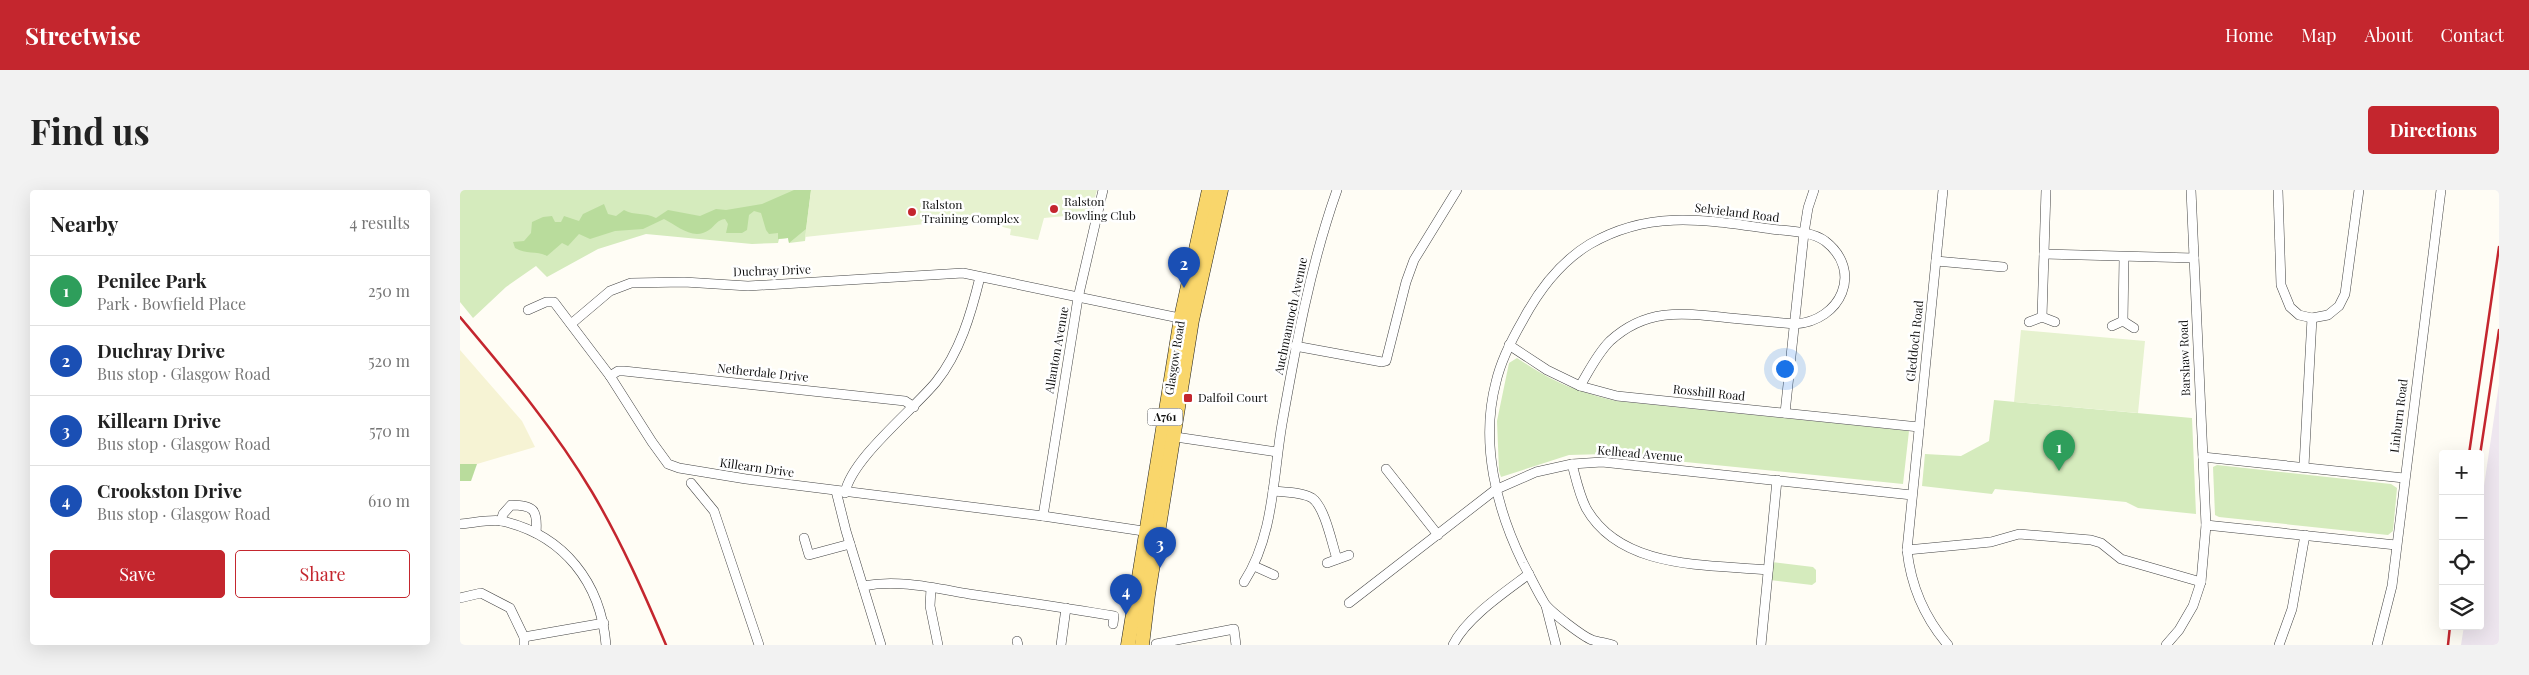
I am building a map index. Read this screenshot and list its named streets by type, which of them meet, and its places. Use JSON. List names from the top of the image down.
{
  "streets": {
    "main road": ["Glasgow Road", "A761"],
    "street": [
      "Selvieland Road",
      "Duchray Drive",
      "Auchmannoch Avenue",
      "Gleddoch Road",
      "Allanton Avenue",
      "Barshaw Road",
      "Netherdale Drive",
      "Rosshill Road",
      "Linburn Road",
      "Kelhead Avenue",
      "Killearn Drive"
    ]
  },
  "crossings": [
    ["Selvieland Road", "Rosshill Road"],
    ["Selvieland Road", "Kelhead Avenue"],
    ["Duchray Drive", "Allanton Avenue"],
    ["Duchray Drive", "Glasgow Road"],
    ["Duchray Drive", "Killearn Drive"],
    ["Gleddoch Road", "Rosshill Road"],
    ["Gleddoch Road", "Kelhead Avenue"],
    ["Allanton Avenue", "Killearn Drive"],
    ["Glasgow Road", "Killearn Drive"],
    ["Netherdale Drive", "Killearn Drive"]
  ],
  "places": {
    "other": ["Ralston Bowling Club", "Ralston Training Complex"],
    "transit": ["Dalfoil Court"]
  },
  "page": {
    "header": "Streetwise",
    "nav": [
      "Home",
      "Map",
      "About",
      "Contact"
    ],
    "buttons": [
      "Directions",
      ["Save", "Share"]
    ],
    "title": "Find us",
    "heading": ["Nearby", "4 results"],
    "pins": [
      "2",
      "1",
      "3",
      "4"
    ],
    "list": [
      {
        "mark": "1",
        "name": "Penilee Park",
        "note": "Park · Bowfield Place",
        "value": "250 m"
      },
      {
        "mark": "2",
        "name": "Duchray Drive",
        "note": "Bus stop · Glasgow Road",
        "value": "520 m"
      },
      {
        "mark": "3",
        "name": "Killearn Drive",
        "note": "Bus stop · Glasgow Road",
        "value": "570 m"
      },
      {
        "mark": "4",
        "name": "Crookston Drive",
        "note": "Bus stop · Glasgow Road",
        "value": "610 m"
      }
    ],
    "map_buttons": ["+", "−"]
  }
}
